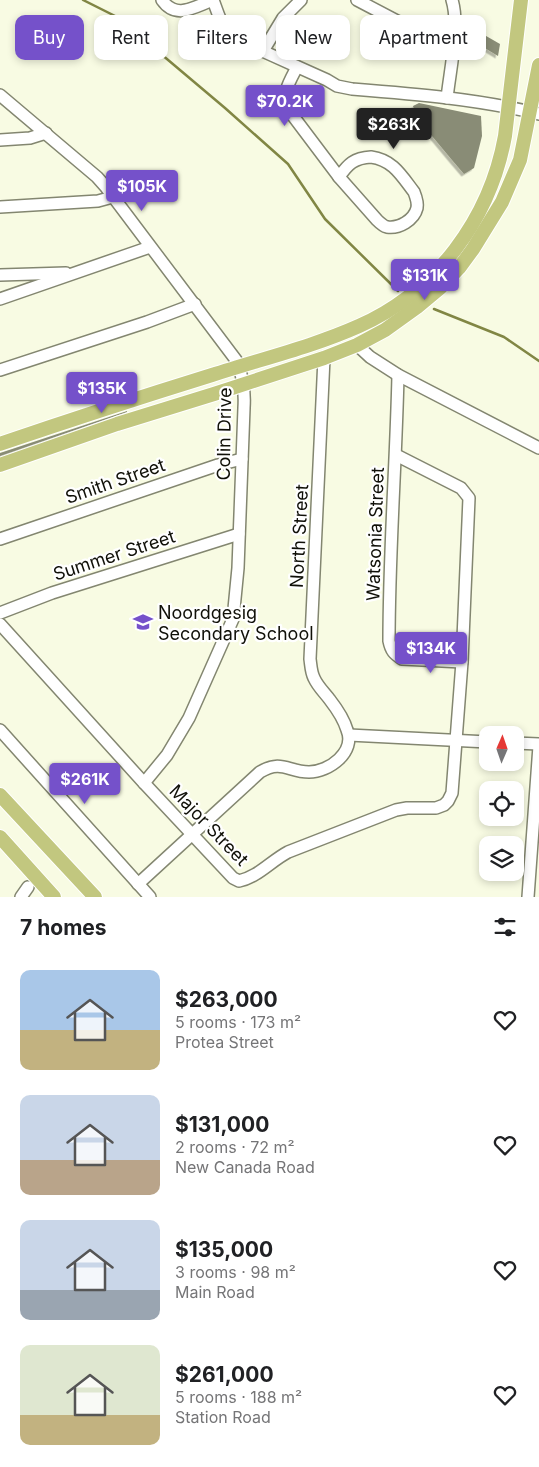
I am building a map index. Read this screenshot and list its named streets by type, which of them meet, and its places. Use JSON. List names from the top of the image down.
{
  "streets": {
    "street": [
      "Colin Drive",
      "Smith Street",
      "Watsonia Street",
      "North Street",
      "Summer Street",
      "Major Street"
    ]
  },
  "crossings": [
    ["Colin Drive", "Smith Street"],
    ["Colin Drive", "Summer Street"],
    ["Colin Drive", "Major Street"]
  ],
  "places": {
    "school or university": ["Noordgesig Secondary School"]
  },
  "north": "top",
  "page": {
    "chip": [
      "Buy",
      "Rent",
      "Filters",
      "New",
      "Apartment"
    ],
    "price": [
      "$70.2K",
      "$263K",
      "$105K",
      "$131K",
      "$135K",
      "$134K",
      "$261K"
    ],
    "heading": "7 homes",
    "list": [
      {
        "name": "$263,000",
        "note": "5 rooms · 173 m² · Protea Street"
      },
      {
        "name": "$131,000",
        "note": "2 rooms · 72 m² · New Canada Road"
      },
      {
        "name": "$135,000",
        "note": "3 rooms · 98 m² · Main Road"
      },
      {
        "name": "$261,000",
        "note": "5 rooms · 188 m² · Station Road"
      }
    ]
  }
}
